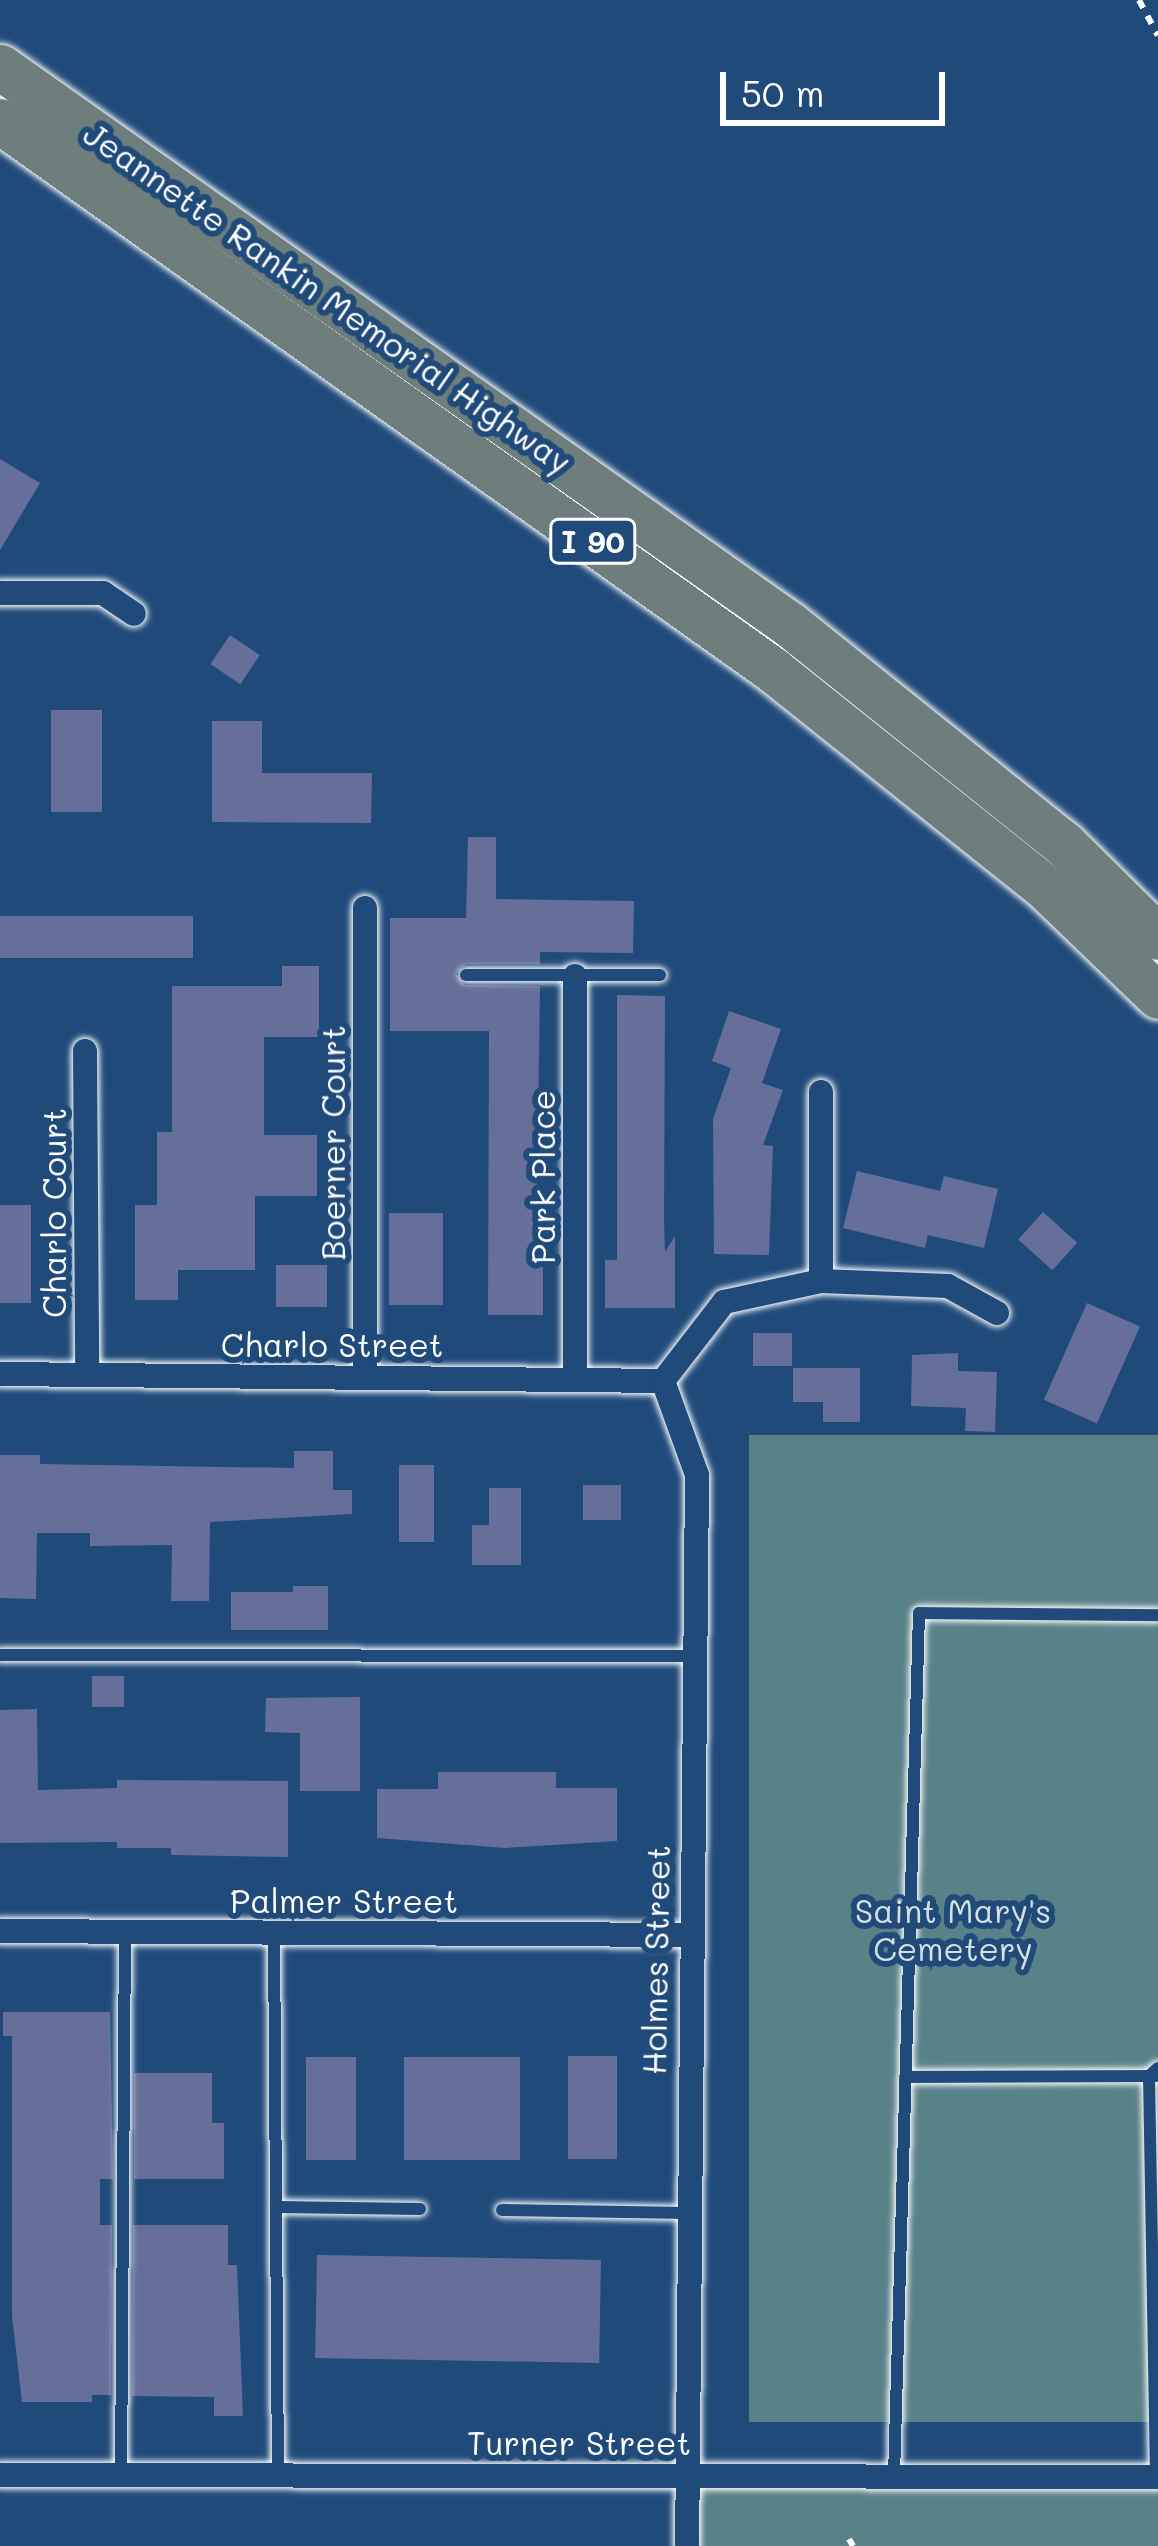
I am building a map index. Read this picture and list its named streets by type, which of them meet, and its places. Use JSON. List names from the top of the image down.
{
  "streets": {
    "highway": ["Jeannette Rankin Memorial Highway", "I 90"],
    "street": [
      "Boerner Court",
      "Park Place",
      "Charlo Court",
      "Charlo Street",
      "Palmer Street",
      "Holmes Street",
      "Turner Street"
    ]
  },
  "crossings": [
    ["Boerner Court", "Charlo Street"],
    ["Park Place", "Charlo Street"],
    ["Charlo Court", "Charlo Street"],
    ["Charlo Street", "Holmes Street"],
    ["Palmer Street", "Holmes Street"],
    ["Holmes Street", "Turner Street"]
  ],
  "parks": ["Saint Mary's Cemetery"],
  "scale_bar": "50 m"
}
